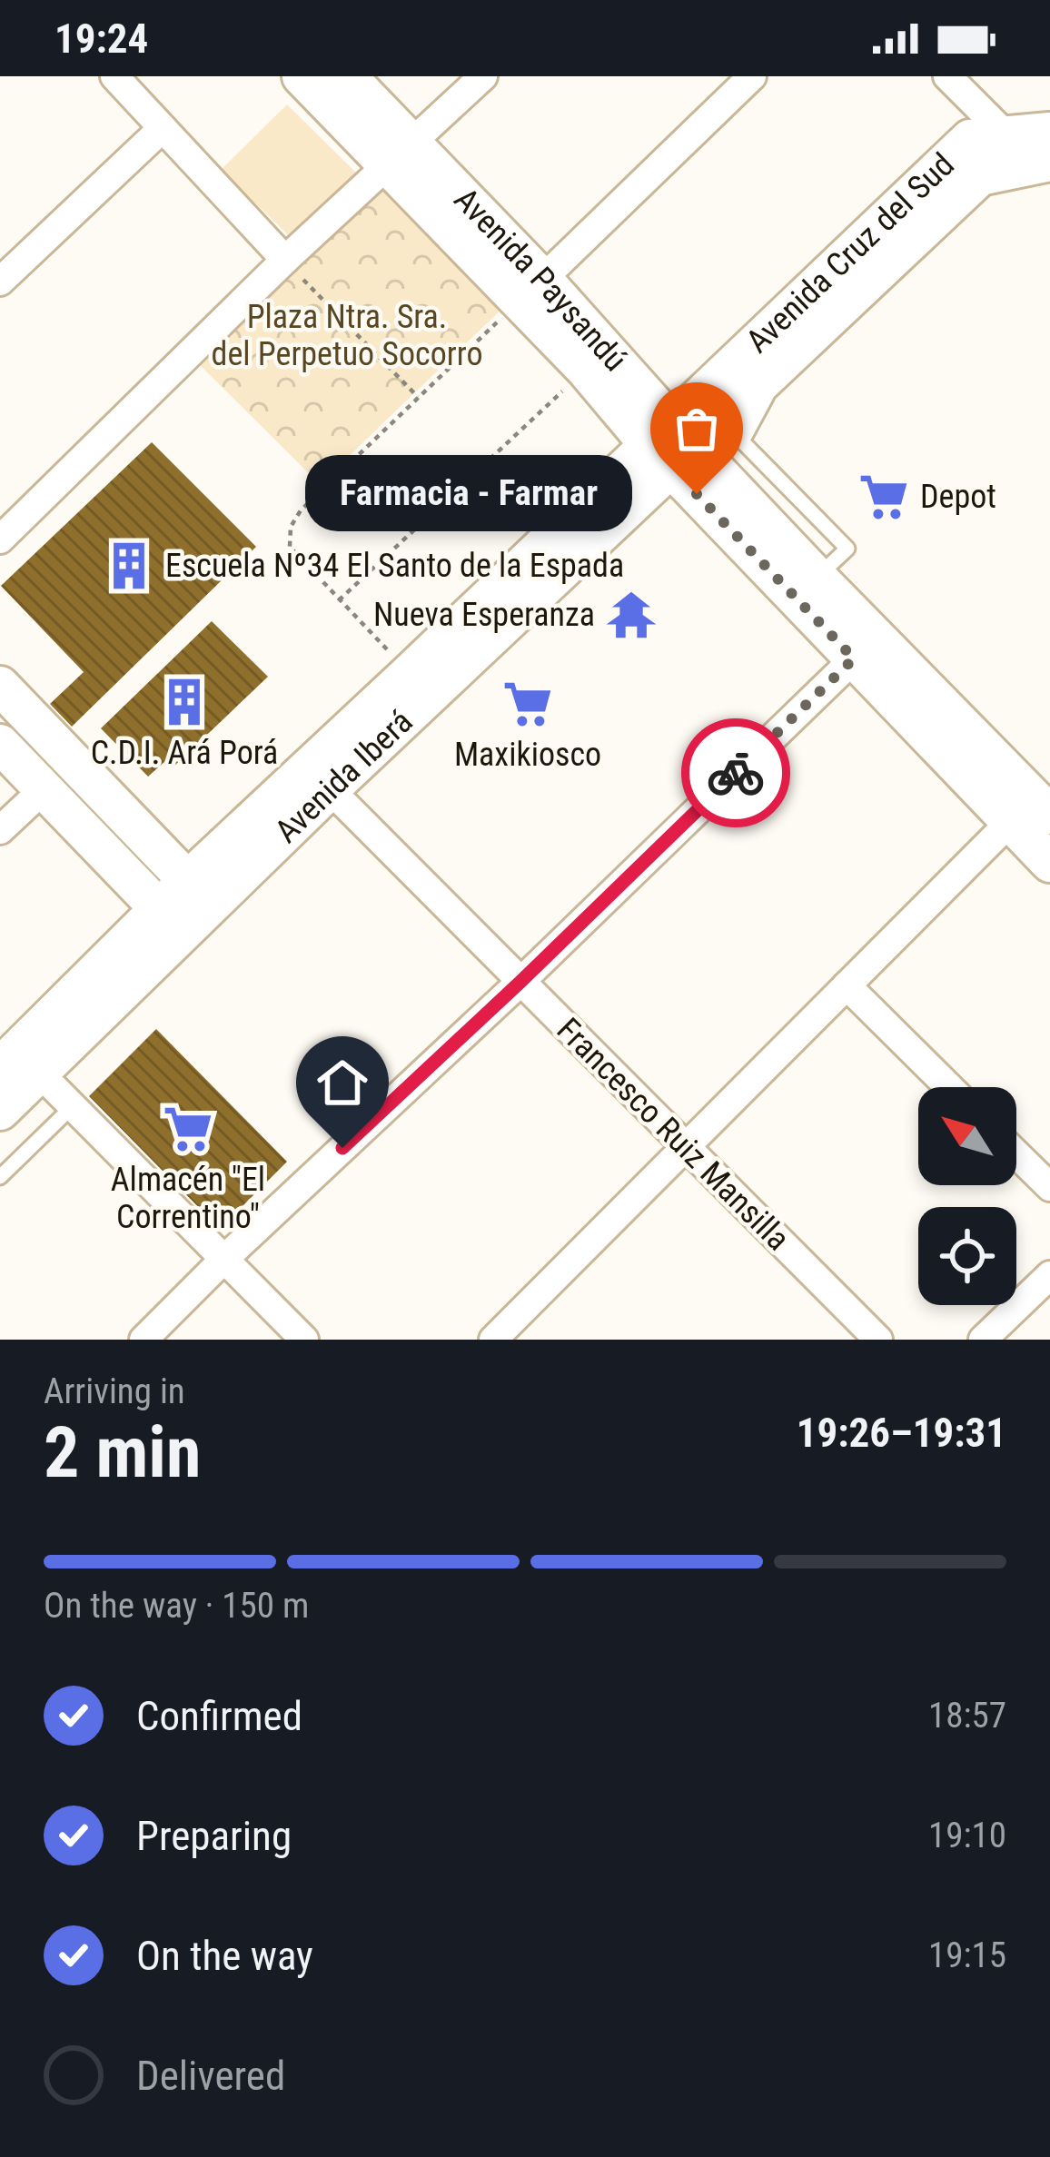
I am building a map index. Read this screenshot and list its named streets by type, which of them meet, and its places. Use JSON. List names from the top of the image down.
{
  "streets": {
    "main road": ["Avenida Cruz del Sud", "Avenida Paysandú", "Avenida Iberá"],
    "street": ["Francesco Ruiz Mansilla"]
  },
  "crossings": [
    ["Avenida Cruz del Sud", "Avenida Paysandú"],
    ["Avenida Cruz del Sud", "Avenida Iberá"],
    ["Avenida Paysandú", "Avenida Iberá"],
    ["Avenida Iberá", "Francesco Ruiz Mansilla"]
  ],
  "parks": ["Plaza Ntra. Sra. del Perpetuo Socorro"],
  "places": {
    "other": ["Farmacia - Farmar"],
    "supermarket": ["Depot", "Maxikiosco", "Almacén \"El Correntino\""],
    "building": ["Escuela Nº34 El Santo de la Espada", "C.D.I. Ará Porá"],
    "temple": ["Nueva Esperanza"]
  },
  "north": "top left",
  "page": {
    "status": "19:24",
    "bubble": "Farmacia - Farmar",
    "heading": ["2 min", "Arriving in", "19:26–19:31"],
    "bar": "On the way · 150 m",
    "list": [
      ["Confirmed", "18:57"],
      ["Preparing", "19:10"],
      ["On the way", "19:15"],
      "Delivered"
    ]
  }
}
